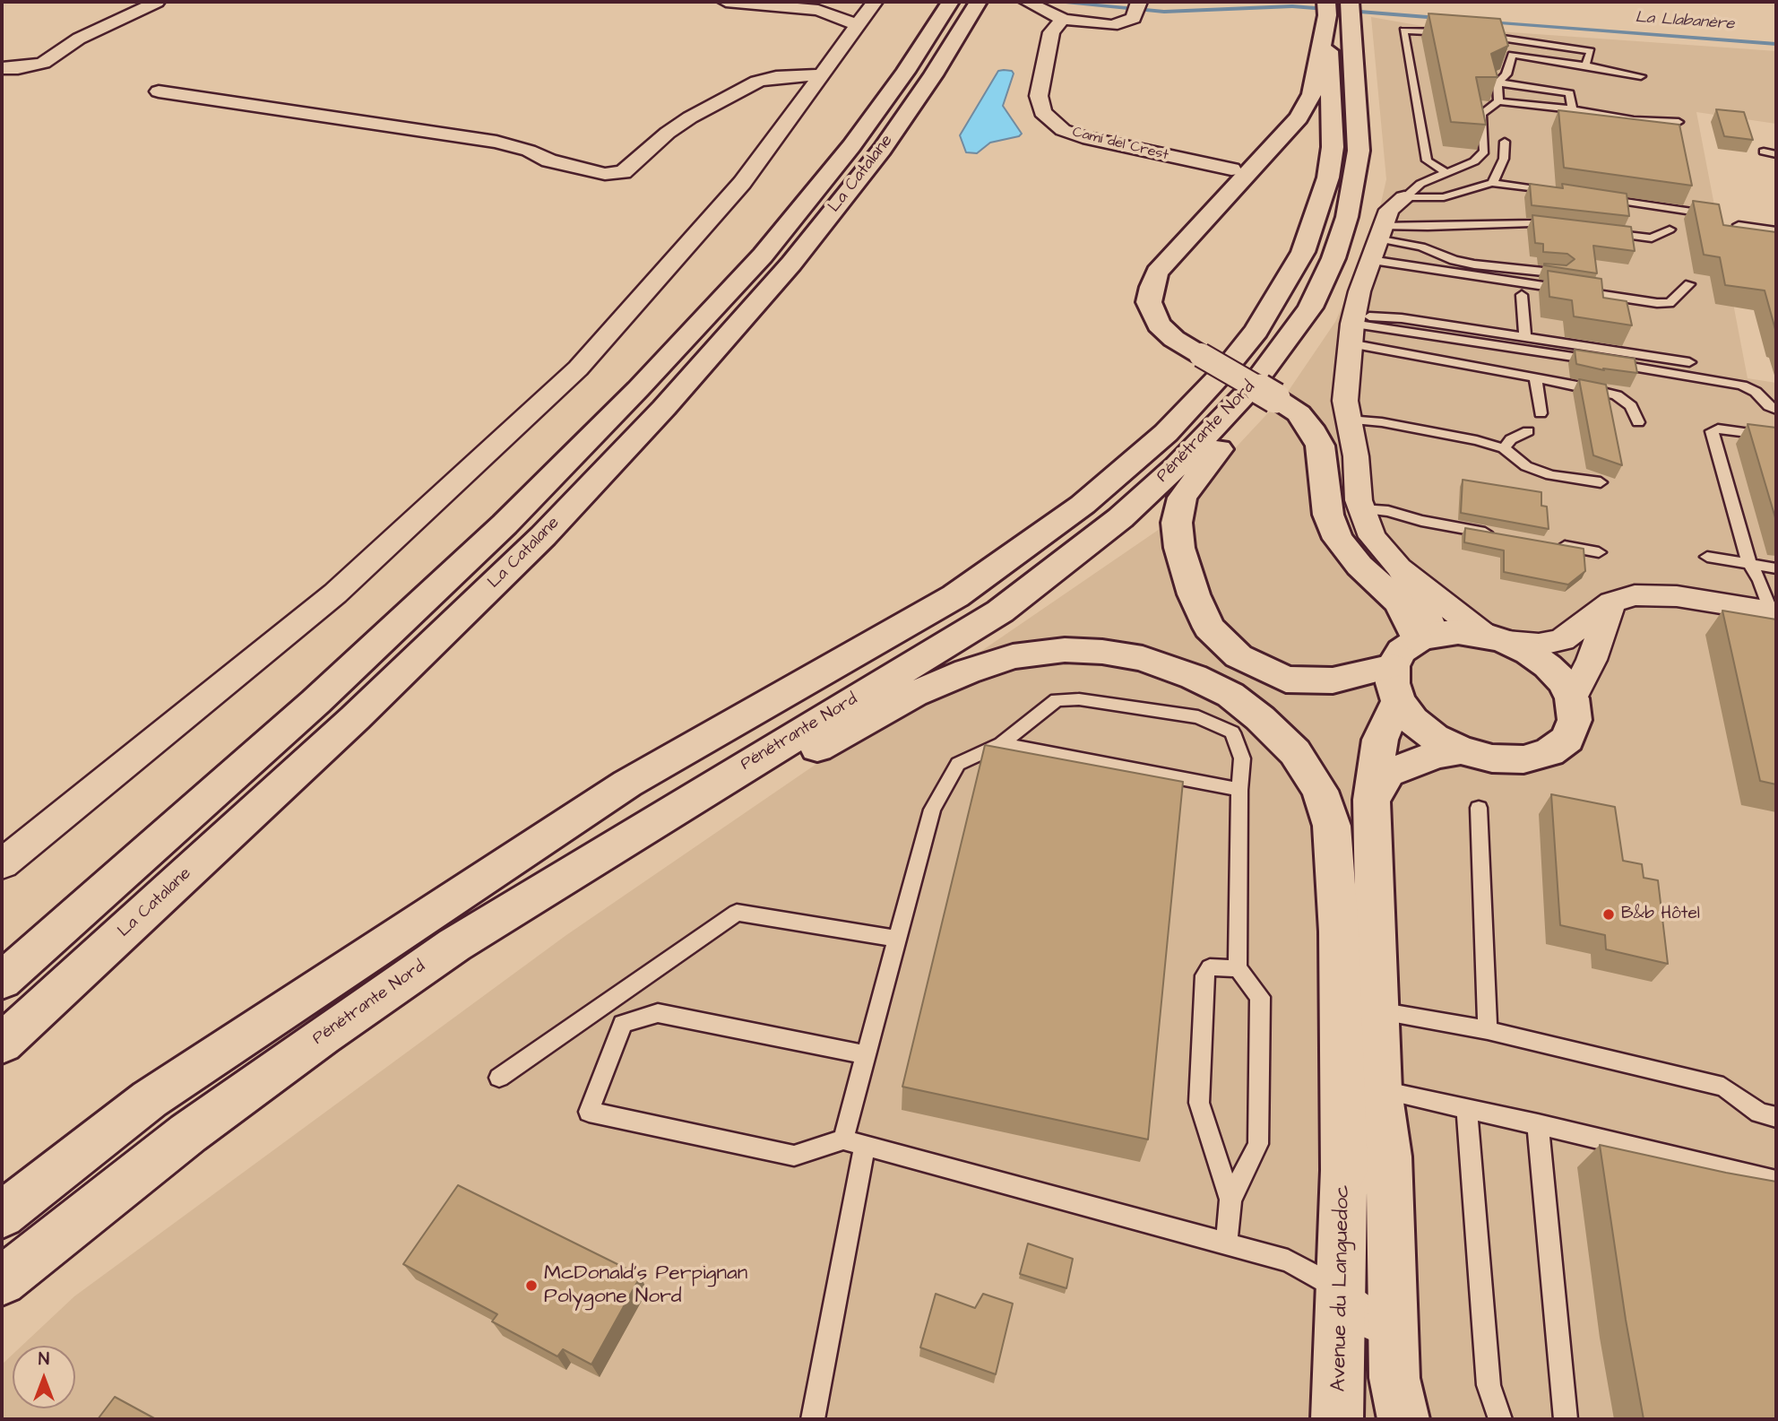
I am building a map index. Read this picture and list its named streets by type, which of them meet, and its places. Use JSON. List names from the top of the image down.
{
  "streets": {
    "main road": ["La Catalane", "Pénétrante Nord", "Avenue du Languedoc"],
    "street": ["Camí del Crest"]
  },
  "water": ["La Llabanère"],
  "places": ["B&b Hôtel", "McDonald's Perpignan Polygone Nord"],
  "north": "top"
}
